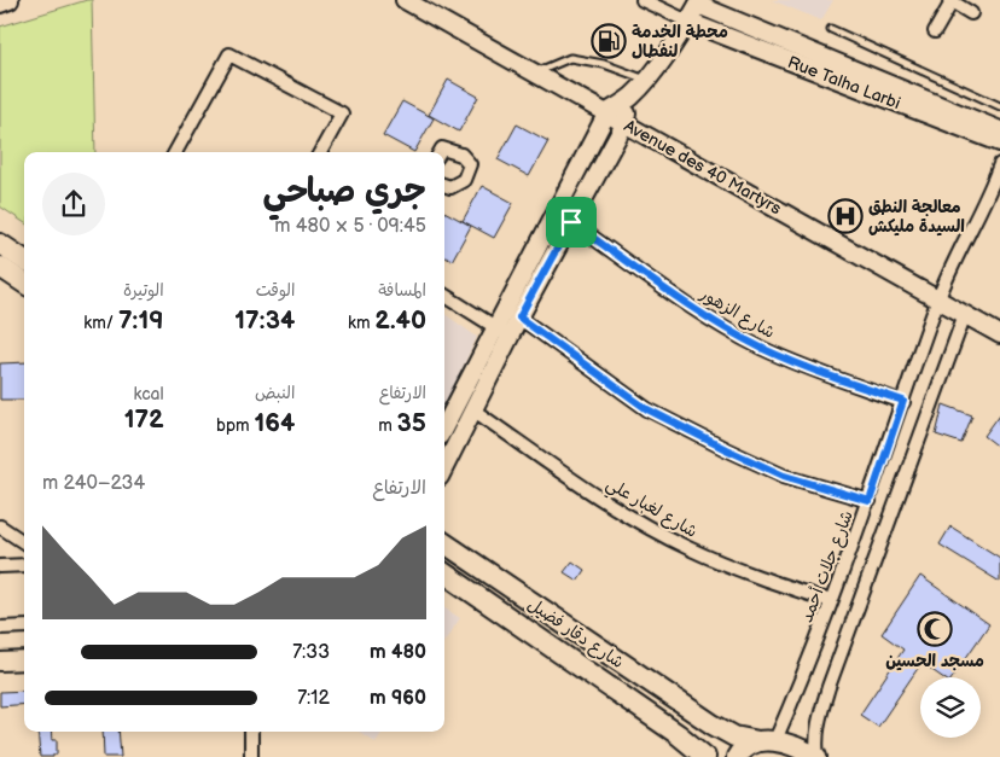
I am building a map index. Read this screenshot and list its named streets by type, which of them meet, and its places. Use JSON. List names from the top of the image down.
{
  "streets": {
    "main road": ["شارع دقار فضيل"],
    "street": [
      "Rue Talha Larbi",
      "Avenue des 40 Martyrs",
      "شارع الزهور",
      "شارع لغبار علي",
      "شارع جلات أحمد"
    ]
  },
  "crossings": [
    ["Avenue des 40 Martyrs", "شارع جلات أحمد"],
    ["شارع الزهور", "شارع جلات أحمد"],
    ["شارع لغبار علي", "شارع جلات أحمد"],
    ["شارع جلات أحمد", "شارع دقار فضيل"]
  ],
  "places": {
    "fuel station": ["محطة الخدمة لنفطال"],
    "hospital": ["معالجة النطق السيدة مليكش"],
    "mosque": ["مسجد الحسين"]
  },
  "page": {
    "heading": ["جري صباحي", "09:45 · 5 × 480 m"],
    "stats": [
      ["المسافة", "2.40 km"],
      ["الوقت", "17:34"],
      ["الوتيرة", "7:19 /km"],
      ["الارتفاع", "35 m"],
      ["النبض", "164 bpm"],
      ["kcal", "172"]
    ],
    "chart": ["الارتفاع", "234–240 m"],
    "list": [
      {
        "name": "480 m",
        "note": "7:33"
      },
      {
        "name": "960 m",
        "note": "7:12"
      }
    ]
  }
}
